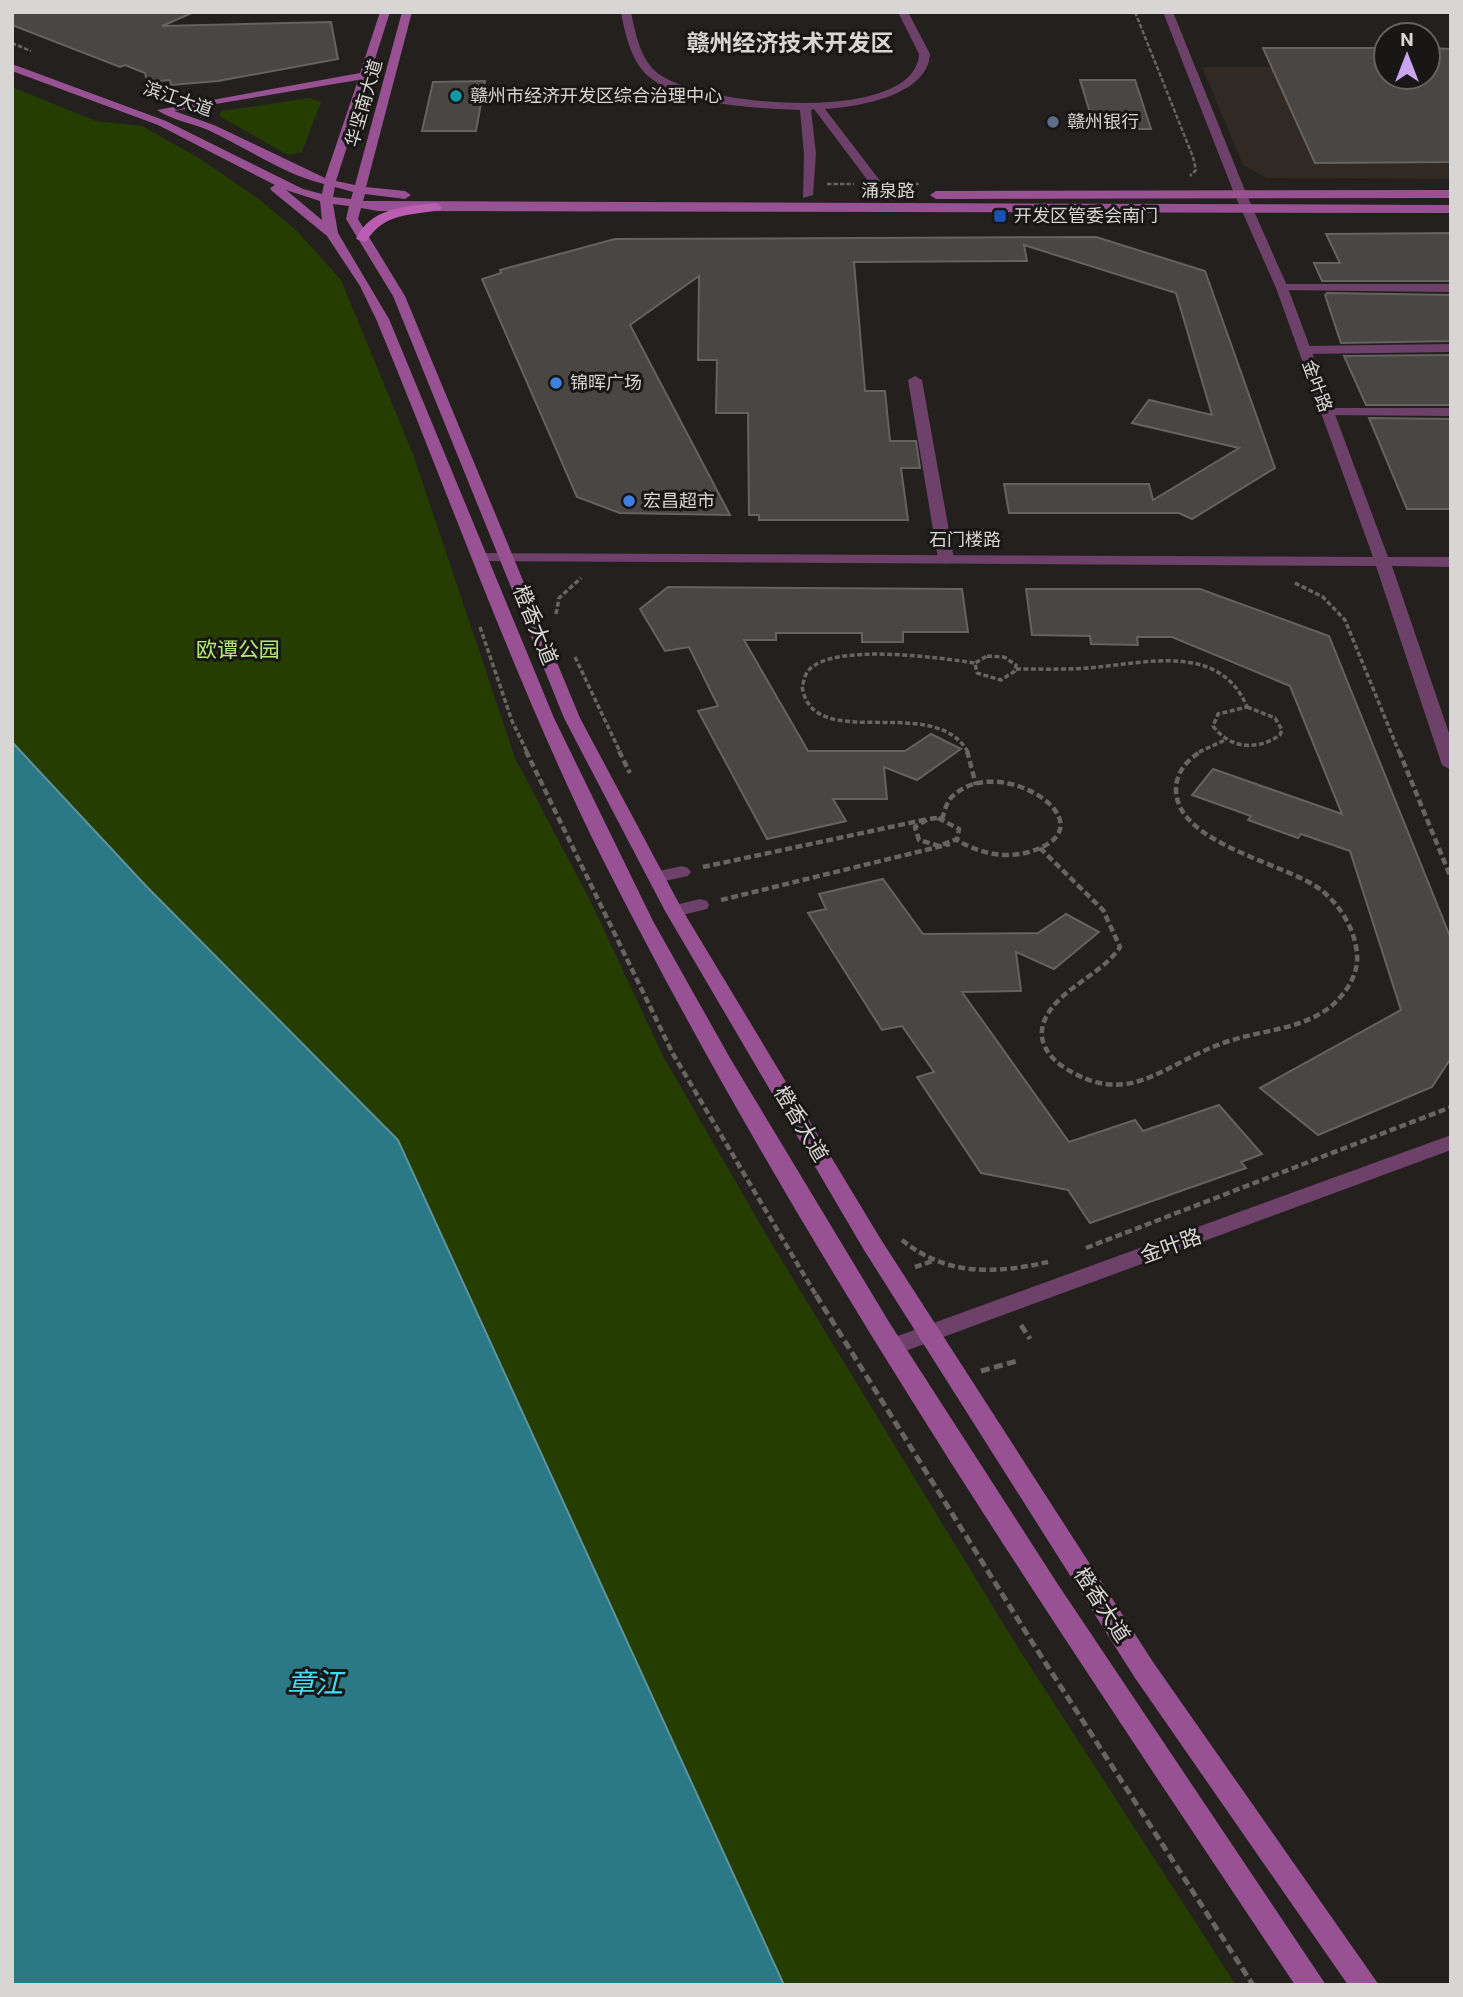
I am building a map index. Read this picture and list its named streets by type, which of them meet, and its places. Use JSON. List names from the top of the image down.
{
  "streets": {
    "main road": [
      "滨江大道",
      "华坚南大道",
      "涌泉路",
      "橙香大道"
    ],
    "street": ["金叶路", "石门楼路"]
  },
  "crossings": [
    ["滨江大道", "华坚南大道"],
    ["滨江大道", "涌泉路"],
    ["滨江大道", "橙香大道"],
    ["华坚南大道", "涌泉路"],
    ["华坚南大道", "橙香大道"],
    ["涌泉路", "金叶路"],
    ["涌泉路", "橙香大道"],
    ["金叶路", "石门楼路"],
    ["金叶路", "橙香大道"],
    ["石门楼路", "橙香大道"]
  ],
  "districts": ["赣州经济技术开发区"],
  "water": ["章江"],
  "parks": ["欧谭公园"],
  "places": {
    "other": [
      "赣州市经济开发区综合治理中心",
      "赣州银行",
      "锦晖广场",
      "宏昌超市"
    ],
    "transit": ["开发区管委会南门"]
  },
  "north": "top"
}
